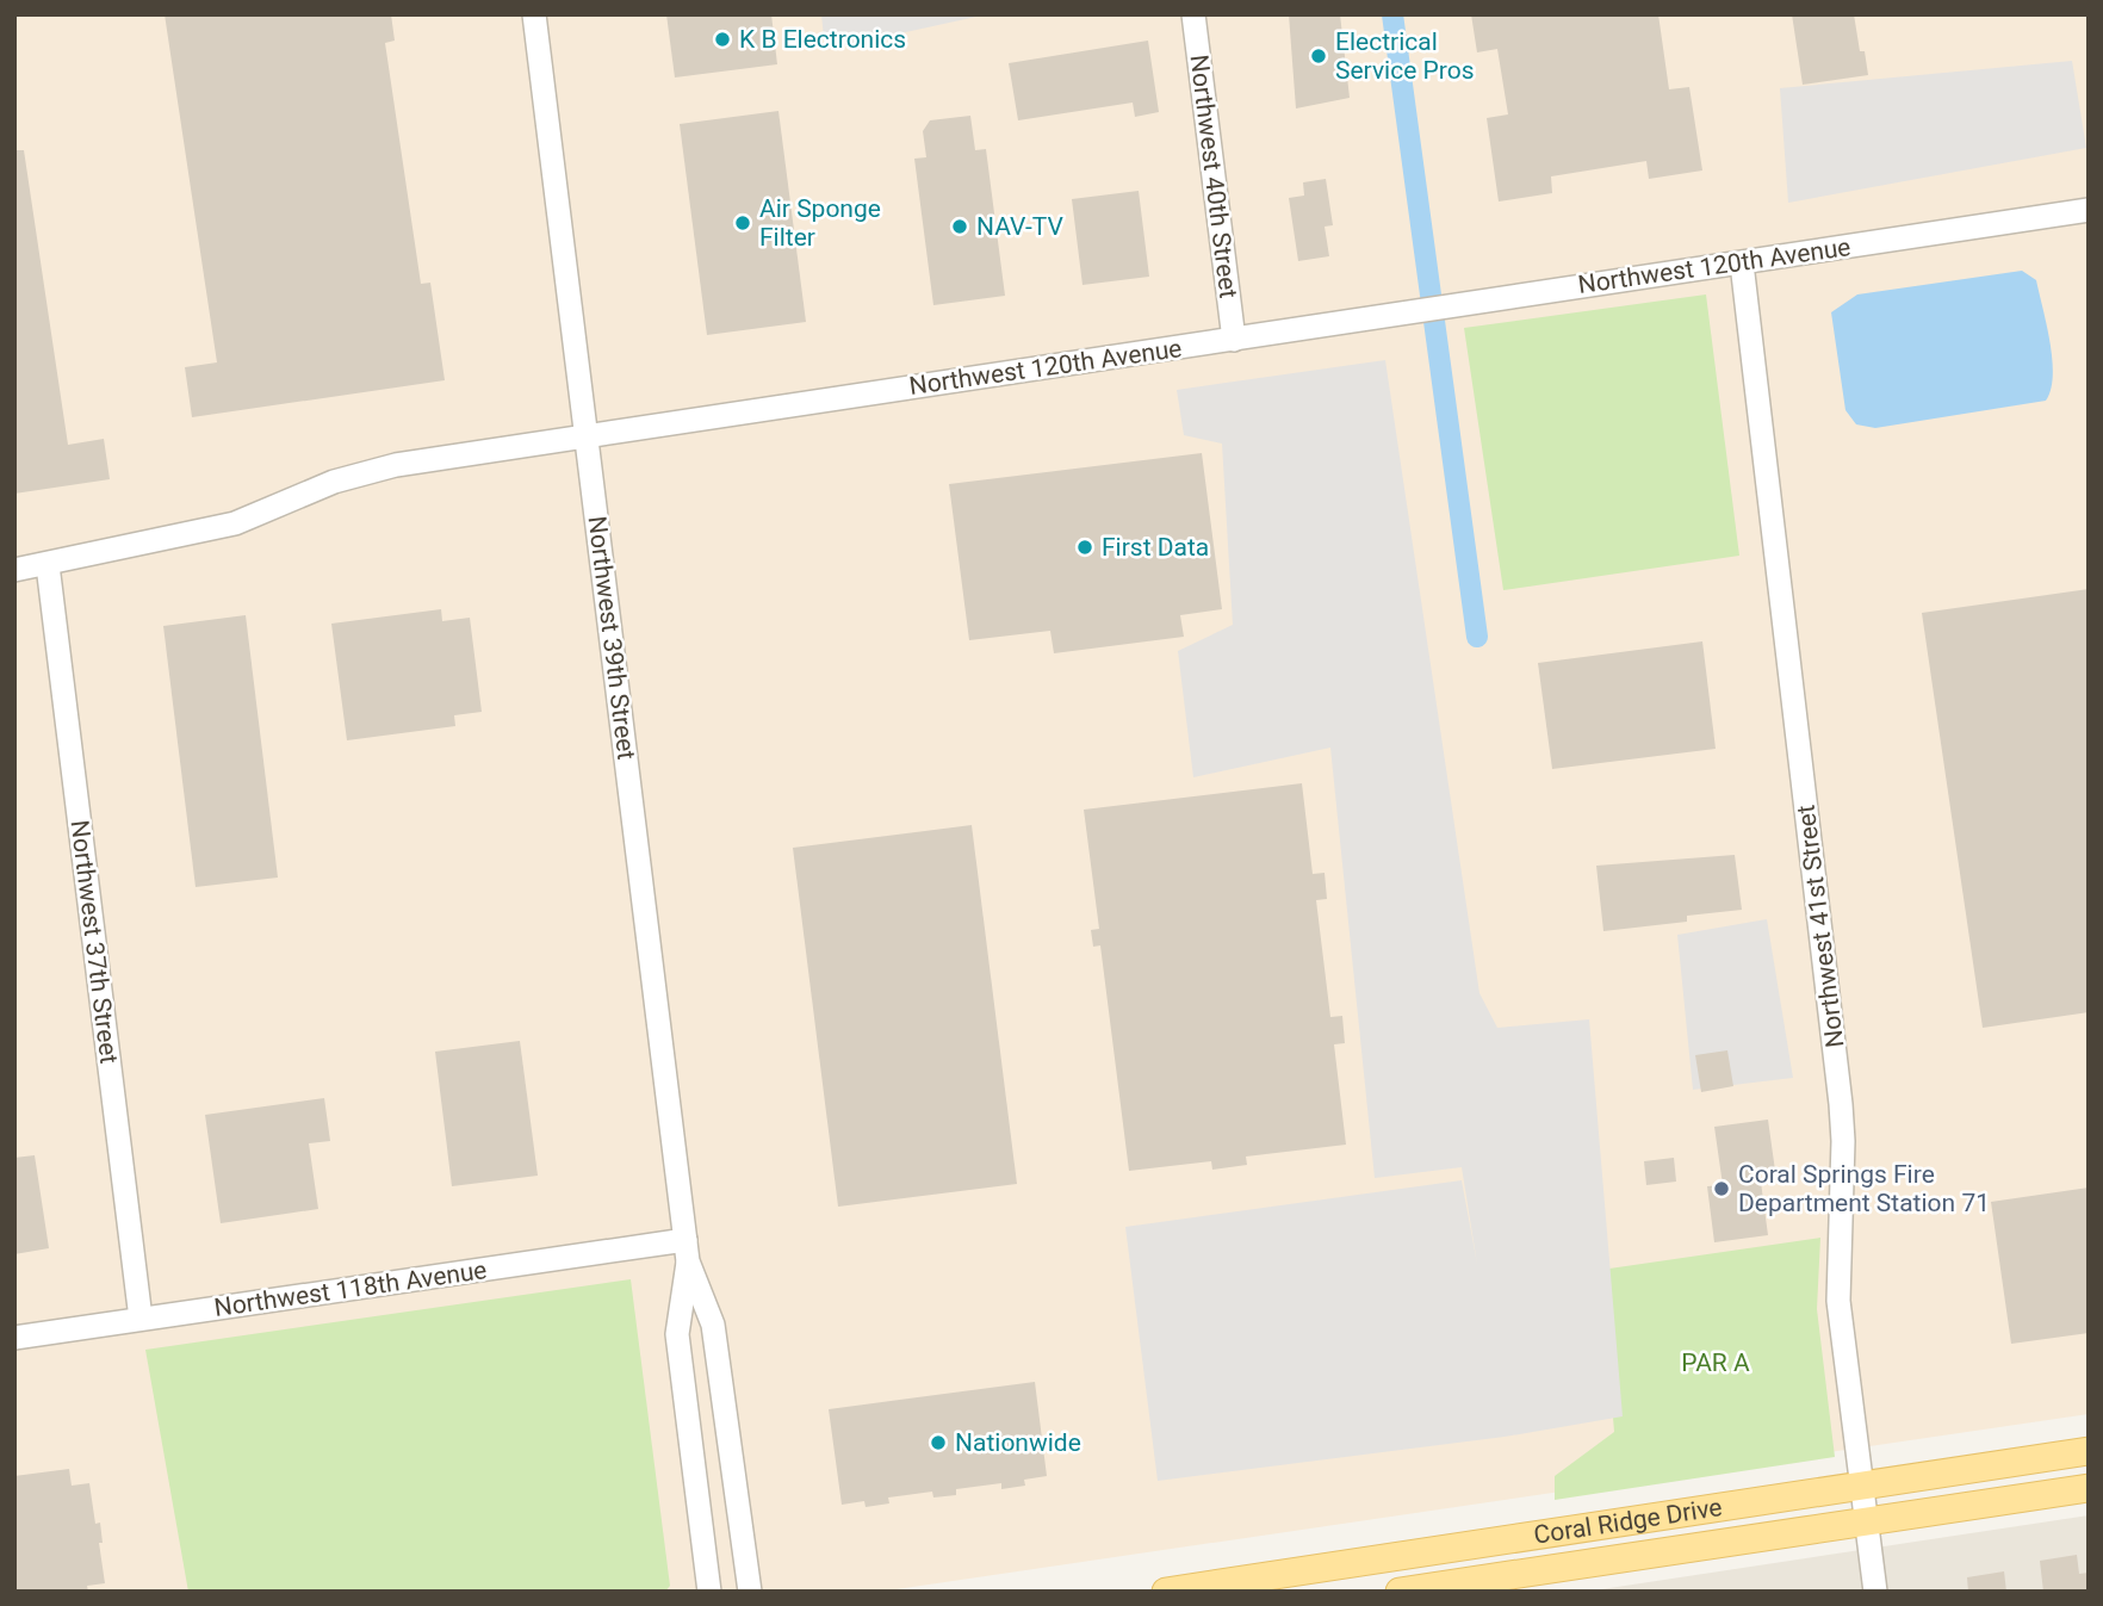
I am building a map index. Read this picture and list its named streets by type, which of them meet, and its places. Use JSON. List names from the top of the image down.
{
  "streets": {
    "main road": ["Coral Ridge Drive"],
    "street": [
      "Northwest 40th Street",
      "Northwest 120th Avenue",
      "Northwest 39th Street",
      "Northwest 41st Street",
      "Northwest 37th Street",
      "Northwest 118th Avenue"
    ]
  },
  "crossings": [
    ["Northwest 40th Street", "Northwest 120th Avenue"],
    ["Northwest 120th Avenue", "Northwest 39th Street"],
    ["Northwest 120th Avenue", "Northwest 41st Street"],
    ["Northwest 120th Avenue", "Northwest 37th Street"],
    ["Northwest 39th Street", "Northwest 118th Avenue"],
    ["Northwest 41st Street", "Coral Ridge Drive"],
    ["Northwest 37th Street", "Northwest 118th Avenue"]
  ],
  "parks": ["PAR A"],
  "places": [
    "K B Electronics",
    "Electrical Service Pros",
    "Air Sponge Filter",
    "NAV-TV",
    "First Data",
    "Coral Springs Fire Department Station 71",
    "Nationwide"
  ]
}
